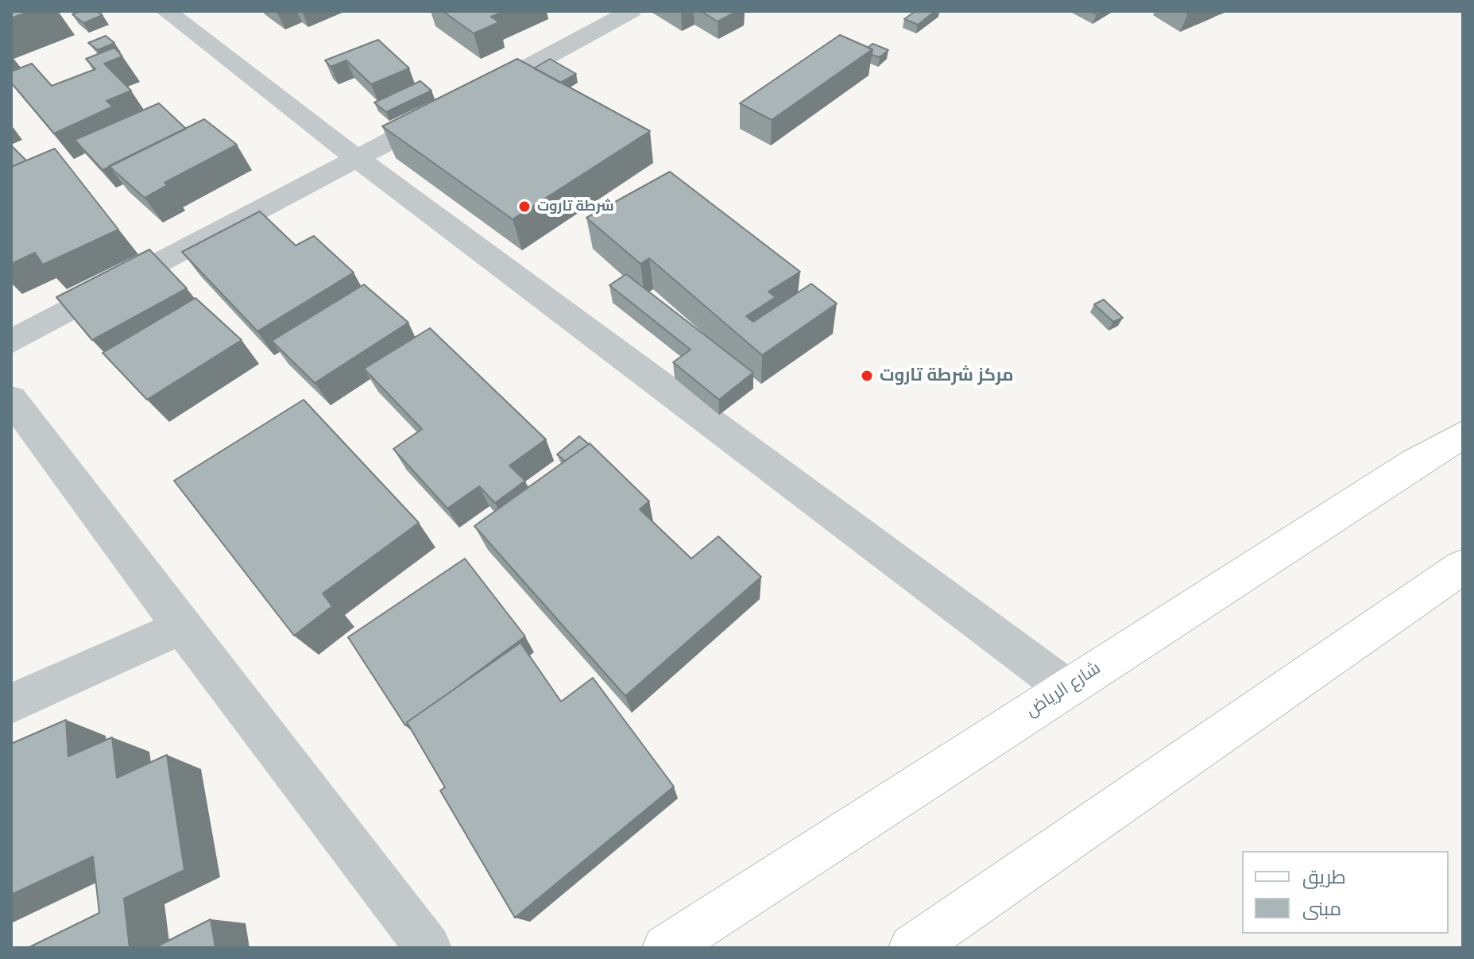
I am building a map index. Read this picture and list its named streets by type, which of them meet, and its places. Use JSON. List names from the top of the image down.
{
  "streets": {
    "main road": ["شارع الرياض"]
  },
  "places": ["شرطة تاروت", "مركز شرطة تاروت"],
  "legend": ["طريق", "مبنى"]
}
